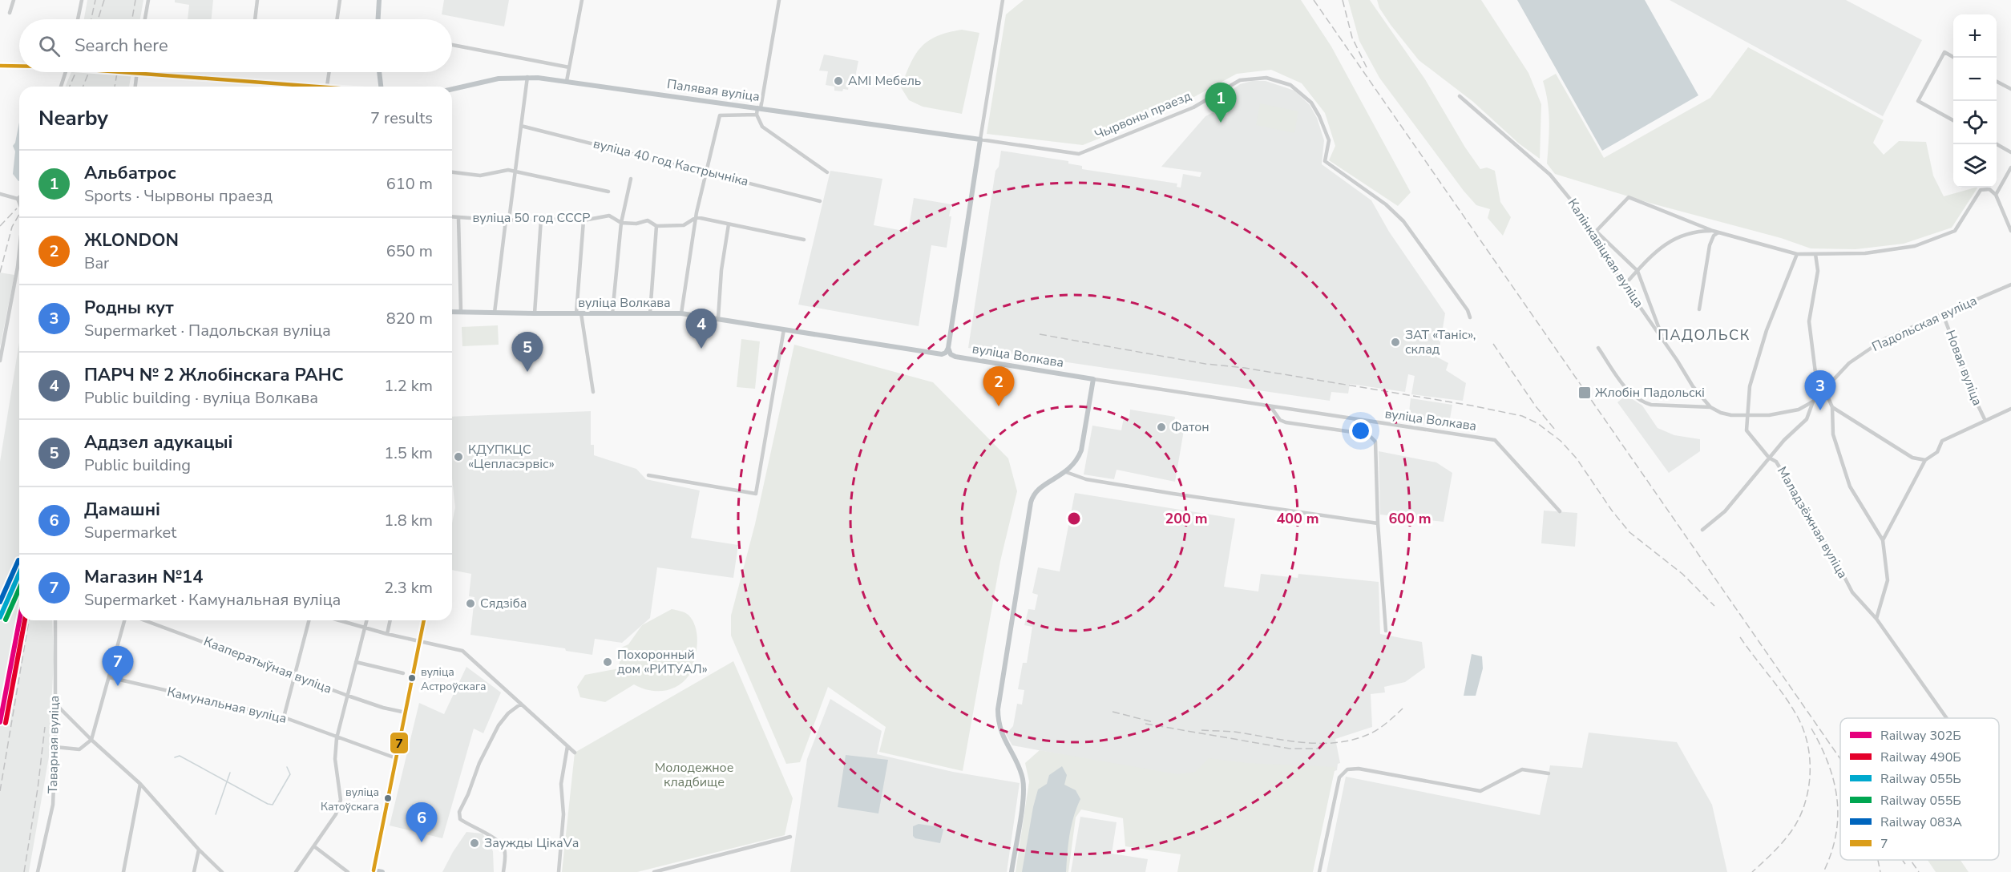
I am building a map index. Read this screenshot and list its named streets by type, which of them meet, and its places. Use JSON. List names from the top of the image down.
{
  "streets": {
    "street": [
      "Палявая вуліца",
      "Чырвоны праезд",
      "вуліца 40 год Кастрычніка",
      "вуліца 50 год СССР",
      "Калінкавіцкая вуліца",
      "вуліца Волкава",
      "Падольская вуліца",
      "Новая вуліца",
      "Маладзёжная вуліца",
      "Кааператыўная вуліца",
      "Камунальная вуліца",
      "Таварная вуліца"
    ]
  },
  "crossings": [
    ["Палявая вуліца", "Чырвоны праезд"],
    ["Падольская вуліца", "Новая вуліца"],
    ["Падольская вуліца", "Маладзёжная вуліца"]
  ],
  "districts": ["ПАДОЛЬСК"],
  "parks": ["Молодежное кладбище"],
  "places": {
    "other": [
      "AMI Мебель",
      "ЗАТ «Таніс», склад",
      "Фатон",
      "КДУПКЦС «Цепласэрвіс»",
      "Сядзіба",
      "Похоронный дом «РИТУАЛ»",
      "вуліца Астроўскага",
      "вуліца Катоўскага",
      "Заужды ЦікаVа"
    ],
    "transit": ["Жлобін Падольскі"]
  },
  "lines": [
    "transit line 7",
    "rail line 083А",
    "rail line 055Ь",
    "rail line 055Б",
    "rail line 302Б",
    "rail line 490Б"
  ],
  "legend": [
    "Railway 302Б",
    "Railway 490Б",
    "Railway 055Ь",
    "Railway 055Б",
    "Railway 083А",
    "7"
  ],
  "page": {
    "map_buttons": ["+", "−"],
    "search": "Search here",
    "pins": [
      "1",
      "4",
      "5",
      "2",
      "3",
      "7",
      "6"
    ],
    "heading": ["Nearby", "7 results"],
    "list": [
      {
        "mark": "1",
        "name": "Альбатрос",
        "note": "Sports · Чырвоны праезд",
        "value": "610 m"
      },
      {
        "mark": "2",
        "name": "ЖLONDON",
        "note": "Bar",
        "value": "650 m"
      },
      {
        "mark": "3",
        "name": "Родны кут",
        "note": "Supermarket · Падольская вуліца",
        "value": "820 m"
      },
      {
        "mark": "4",
        "name": "ПАРЧ № 2 Жлобінскага РАНС",
        "note": "Public building · вуліца Волкава",
        "value": "1.2 km"
      },
      {
        "mark": "5",
        "name": "Аддзел адукацыі",
        "note": "Public building",
        "value": "1.5 km"
      },
      {
        "mark": "6",
        "name": "Дамашні",
        "note": "Supermarket",
        "value": "1.8 km"
      },
      {
        "mark": "7",
        "name": "Магазин №14",
        "note": "Supermarket · Камунальная вуліца",
        "value": "2.3 km"
      }
    ]
  },
  "rings": ["200 m", "400 m", "600 m"]
}
